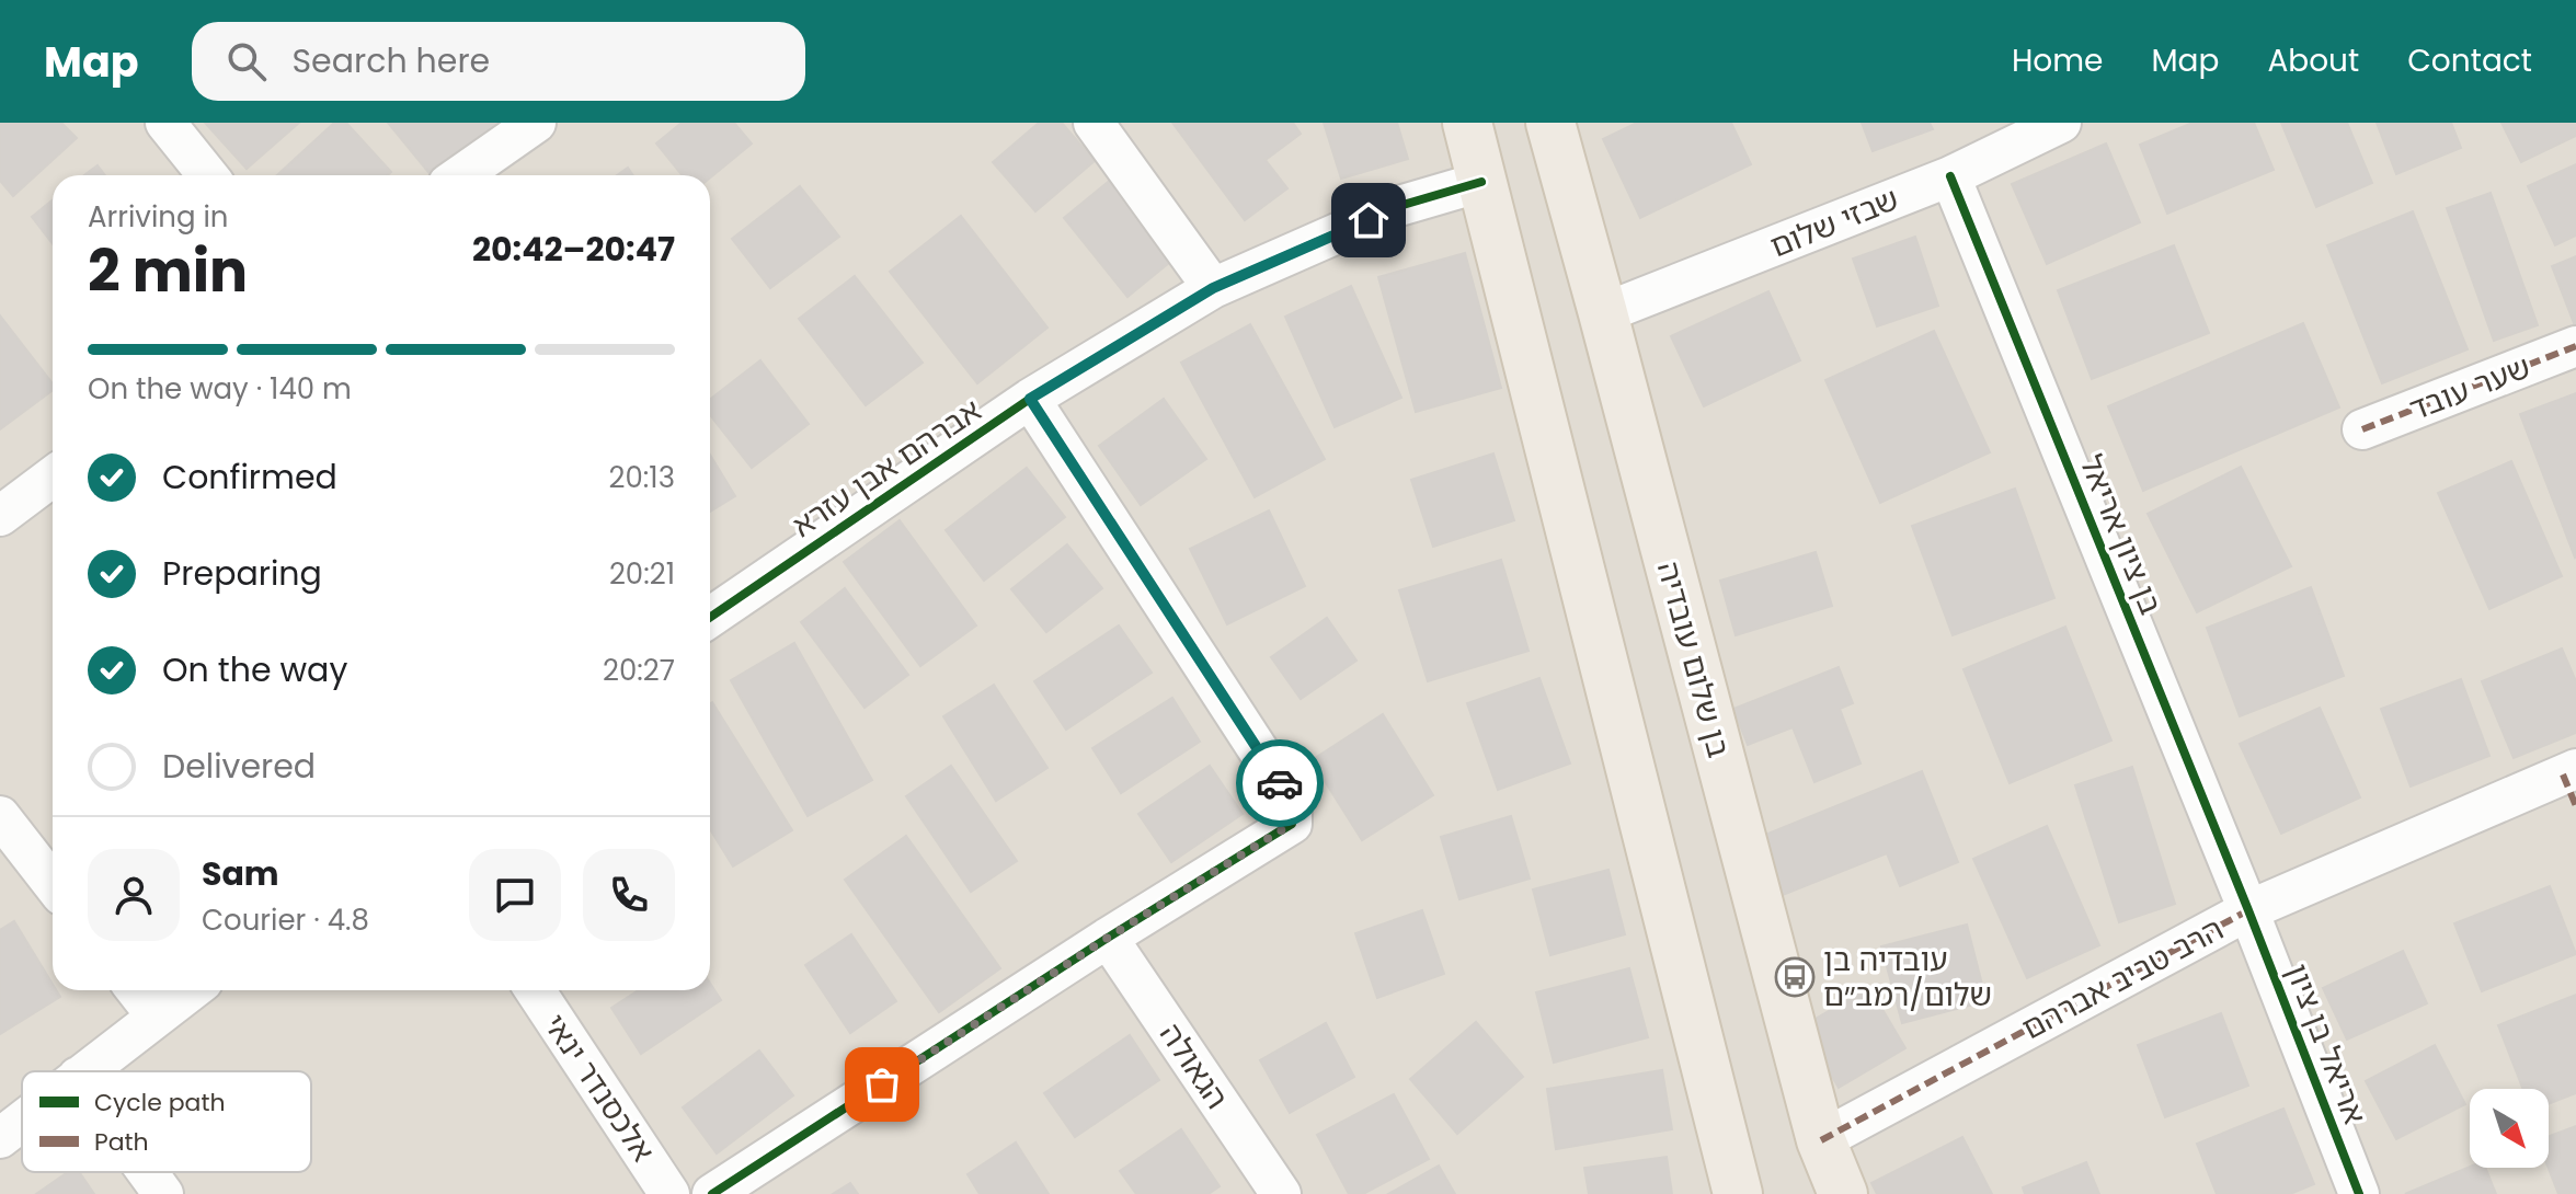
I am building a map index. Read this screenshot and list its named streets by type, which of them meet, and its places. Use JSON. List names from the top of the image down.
{
  "streets": {
    "main road": ["בן שלום עובדיה"],
    "street": [
      "שבזי שלום",
      "שער עובד",
      "אברהם אבן עזרא",
      "בן ציון אריאל",
      "הרב טביב אברהם",
      "אריאל בן ציון",
      "הגאולה",
      "אלכסנדר ינאי"
    ]
  },
  "crossings": [
    ["שבזי שלום", "בן ציון אריאל"],
    ["שבזי שלום", "בן שלום עובדיה"],
    ["בן ציון אריאל", "הרב טביב אברהם"],
    ["בן ציון אריאל", "אריאל בן ציון"],
    ["בן שלום עובדיה", "הרב טביב אברהם"],
    ["הרב טביב אברהם", "אריאל בן ציון"]
  ],
  "places": {
    "bus stop": ["עובדיה בן שלום/רמב״ם"]
  },
  "legend": ["Cycle path", "Path"],
  "north": "bottom right",
  "page": {
    "header": "Map",
    "search": "Search here",
    "nav": [
      "Home",
      "Map",
      "About",
      "Contact"
    ],
    "heading": ["2 min", "Arriving in", "20:42–20:47"],
    "panel": ["Sam", "Courier · 4.8"],
    "bar": "On the way · 140 m",
    "list": [
      ["Confirmed", "20:13"],
      ["Preparing", "20:21"],
      ["On the way", "20:27"],
      "Delivered"
    ]
  }
}
